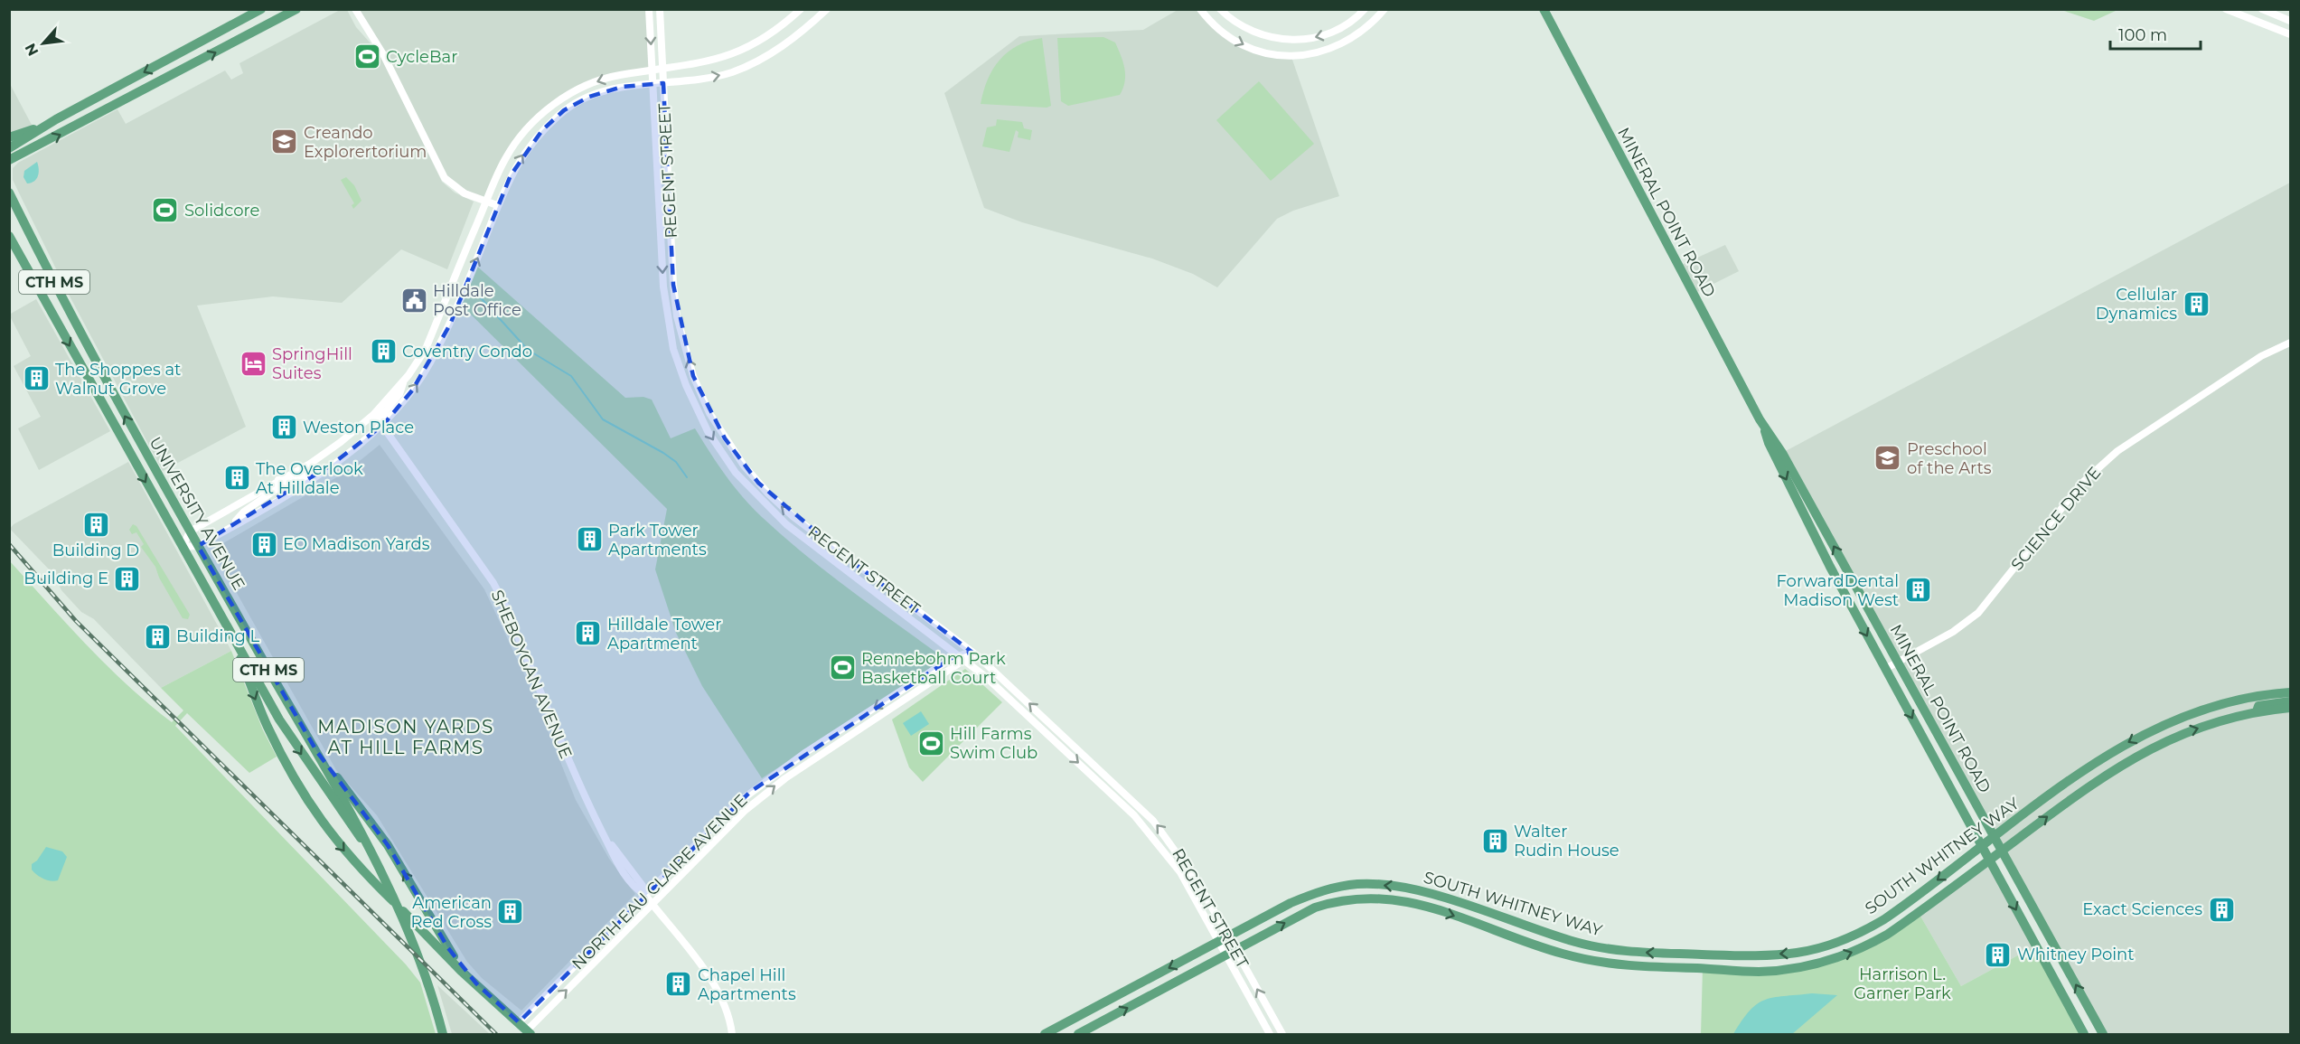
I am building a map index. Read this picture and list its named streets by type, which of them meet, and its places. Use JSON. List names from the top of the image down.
{
  "streets": {
    "main road": [
      "MINERAL POINT ROAD",
      "CTH MS",
      "UNIVERSITY AVENUE",
      "SOUTH WHITNEY WAY"
    ],
    "street": [
      "REGENT STREET",
      "SCIENCE DRIVE",
      "SHEBOYGAN AVENUE",
      "NORTH EAU CLAIRE AVENUE"
    ]
  },
  "crossings": [
    ["REGENT STREET", "SOUTH WHITNEY WAY"],
    ["REGENT STREET", "NORTH EAU CLAIRE AVENUE"],
    ["MINERAL POINT ROAD", "SCIENCE DRIVE"],
    ["MINERAL POINT ROAD", "SOUTH WHITNEY WAY"],
    ["SHEBOYGAN AVENUE", "NORTH EAU CLAIRE AVENUE"]
  ],
  "districts": ["MADISON YARDS AT HILL FARMS"],
  "parks": ["Harrison L. Garner Park"],
  "places": {
    "sports": [
      "CycleBar",
      "Solidcore",
      "Rennebohm Park Basketball Court",
      "Hill Farms Swim Club"
    ],
    "school or university": ["Creando Explorertorium", "Preschool of the Arts"],
    "public building": ["Hilldale Post Office"],
    "building": [
      "Cellular Dynamics",
      "Coventry Condo",
      "The Shoppes at Walnut Grove",
      "Weston Place",
      "The Overlook At Hilldale",
      "Building D",
      "Park Tower Apartments",
      "EO Madison Yards",
      "Building E",
      "ForwardDental Madison West",
      "Hilldale Tower Apartment",
      "Building L",
      "Walter Rudin House",
      "Exact Sciences",
      "American Red Cross",
      "Whitney Point",
      "Chapel Hill Apartments"
    ],
    "hotel": ["SpringHill Suites"]
  },
  "scale_bar": "100 m",
  "north": "bottom left"
}
